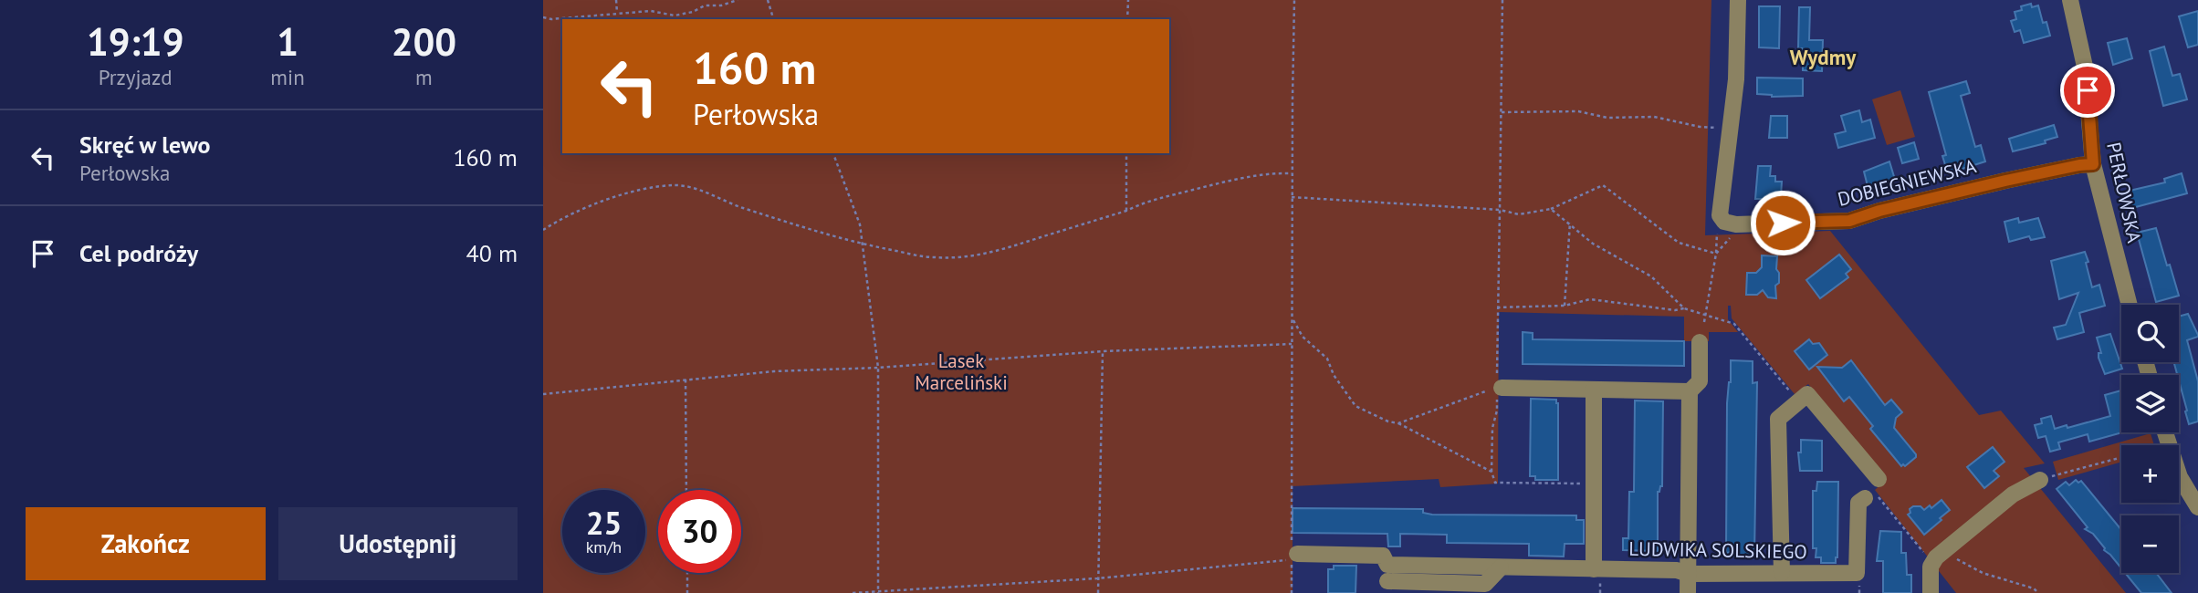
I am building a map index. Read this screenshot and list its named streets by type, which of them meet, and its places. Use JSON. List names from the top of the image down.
{
  "streets": {
    "street": ["DOBIEGNIEWSKA", "PERŁOWSKA", "LUDWIKA SOLSKIEGO"]
  },
  "crossings": [
    ["DOBIEGNIEWSKA", "PERŁOWSKA"]
  ],
  "districts": ["Wydmy"],
  "parks": ["Lasek Marceliński"],
  "page": {
    "eta": [
      "19:19",
      "Przyjazd",
      "1",
      "min",
      "200",
      "m"
    ],
    "turn": ["160 m", "Perłowska"],
    "list": [
      {
        "name": "Skręć w lewo",
        "note": "Perłowska",
        "value": "160 m"
      },
      {
        "name": "Cel podróży",
        "value": "40 m"
      }
    ],
    "map_buttons": ["+", "−"],
    "speed": "25 km/h",
    "limit": "30",
    "buttons": ["Zakończ", "Udostępnij"]
  }
}
